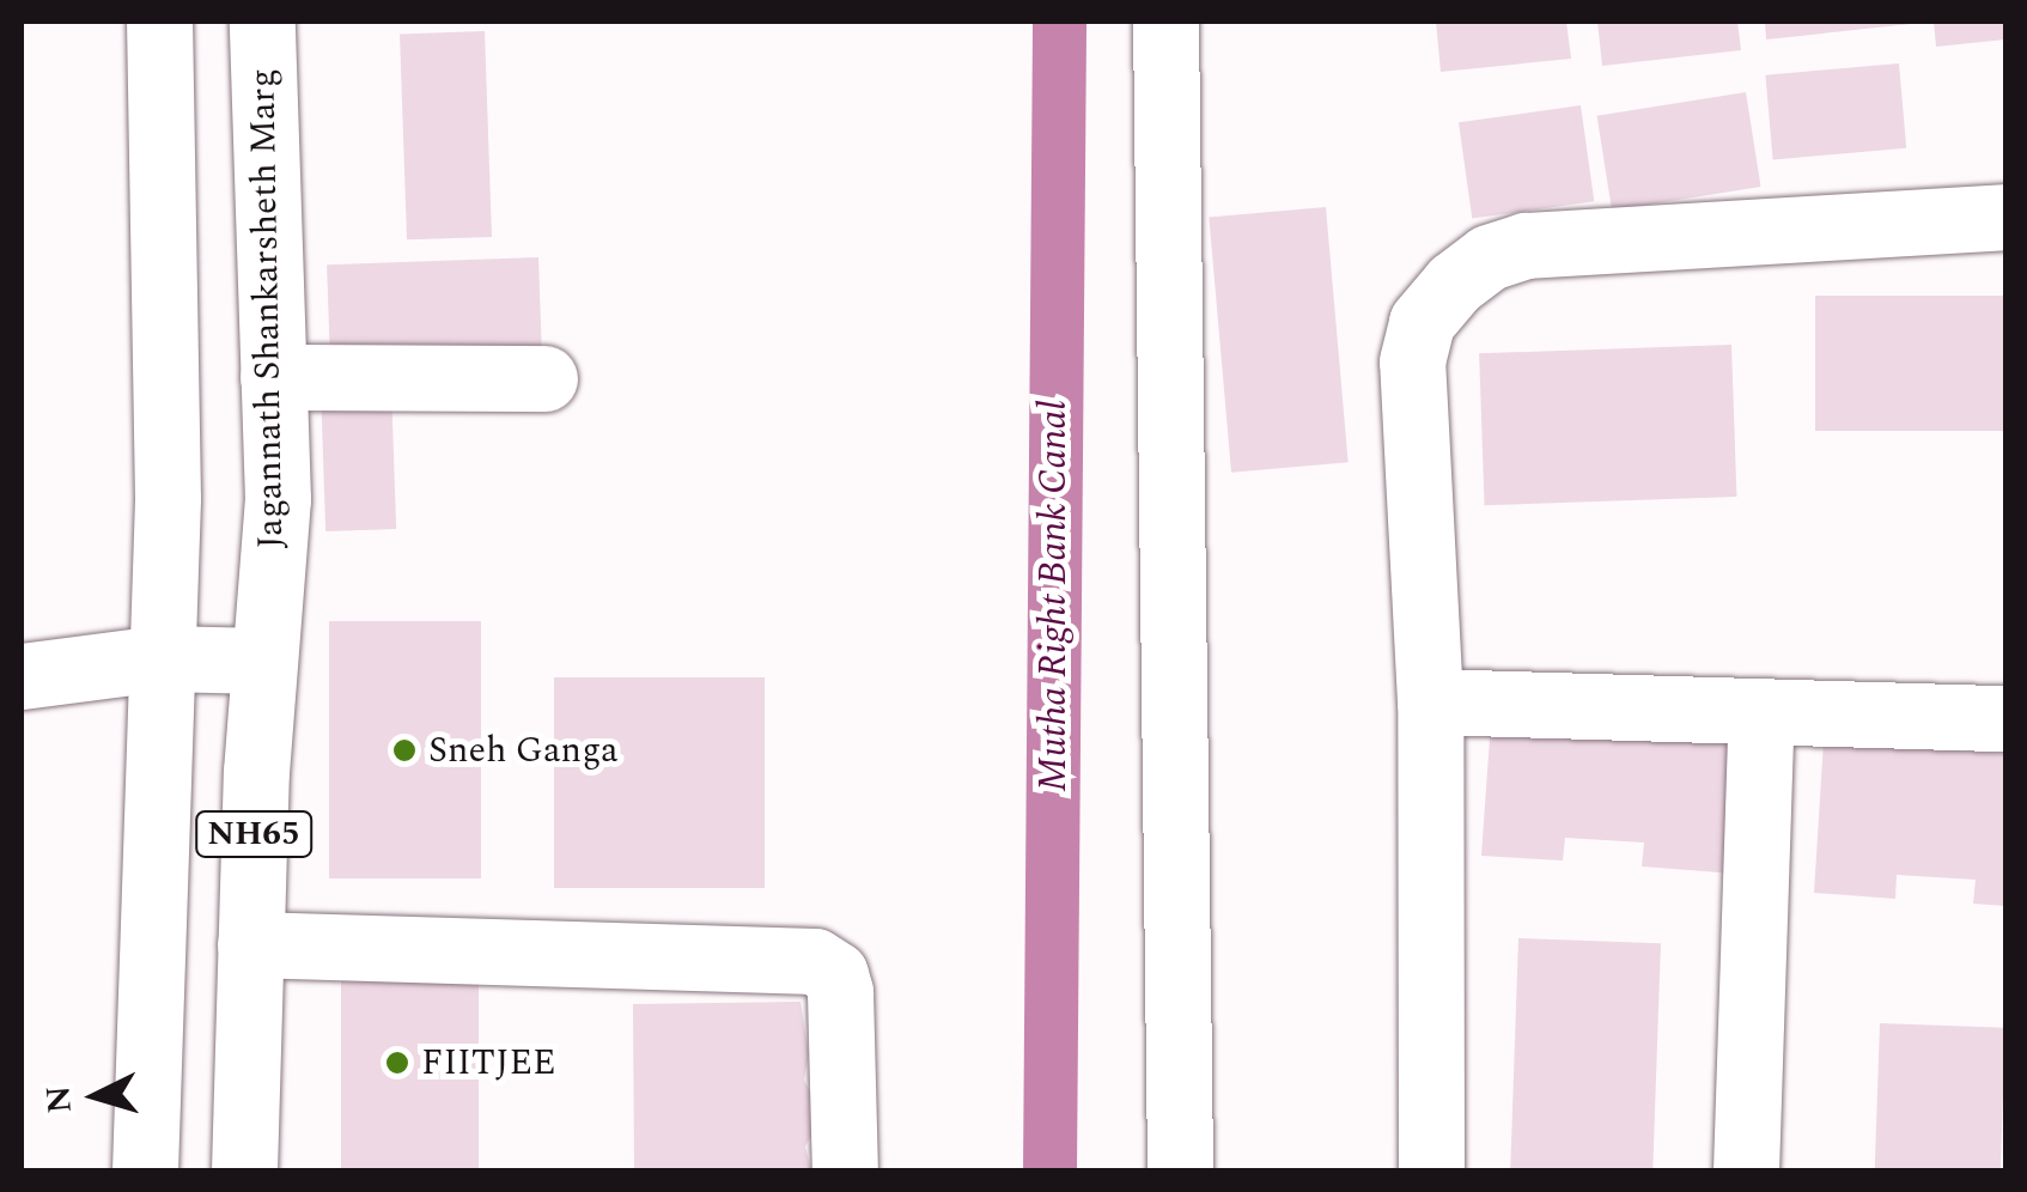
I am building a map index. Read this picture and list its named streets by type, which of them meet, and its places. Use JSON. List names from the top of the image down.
{
  "streets": {
    "main road": ["Jagannath Shankarsheth Marg", "NH65"]
  },
  "water": ["Mutha Right Bank Canal"],
  "places": ["Sneh Ganga", "FIITJEE"],
  "north": "left"
}
